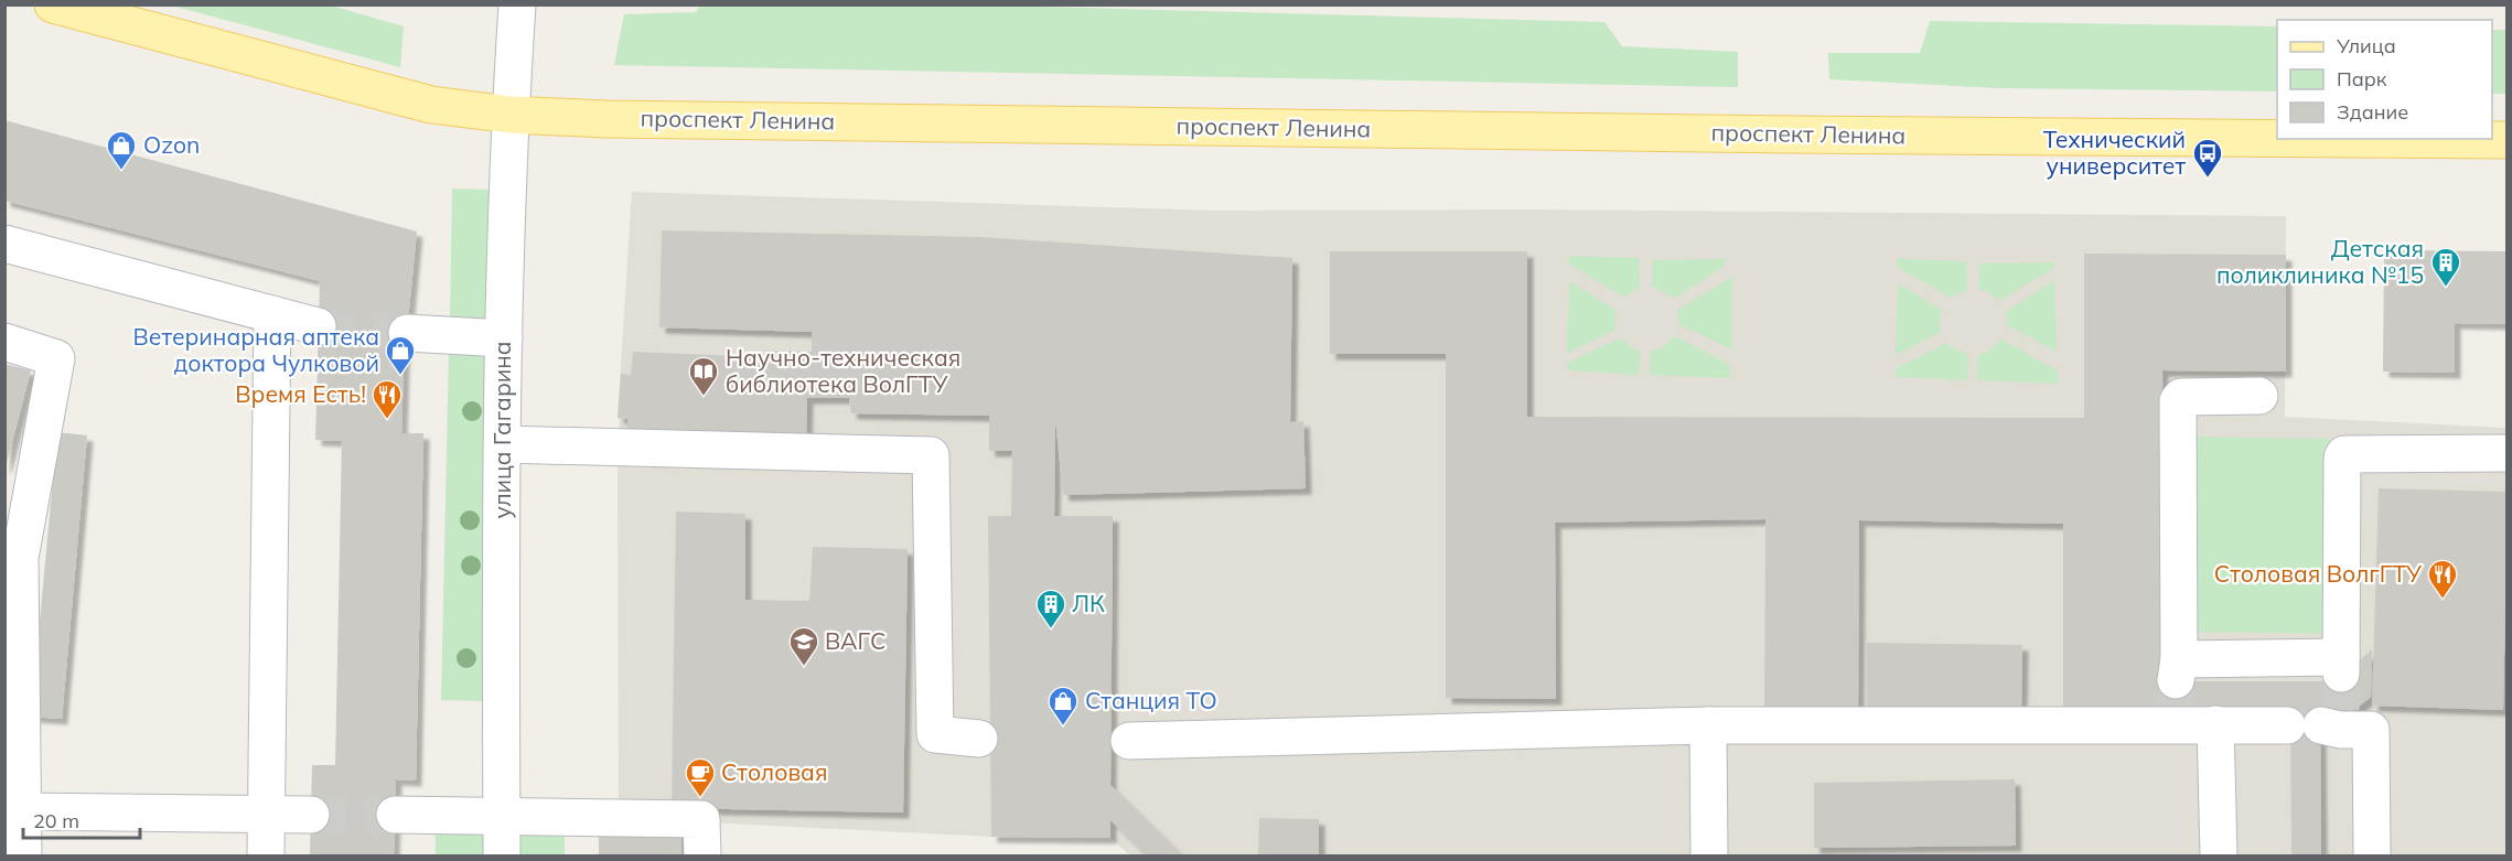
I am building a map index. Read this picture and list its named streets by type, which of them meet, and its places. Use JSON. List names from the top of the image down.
{
  "streets": {
    "main road": ["проспект Ленина"],
    "street": ["улица Гагарина"]
  },
  "crossings": [
    ["проспект Ленина", "улица Гагарина"]
  ],
  "places": {
    "shop": ["Ozon", "Ветеринарная аптека доктора Чулковой", "Станция ТО"],
    "bus stop": ["Технический университет"],
    "building": ["Детская поликлиника №15", "ЛК"],
    "library": ["Научно-техническая библиотека ВолГТУ"],
    "restaurant": ["Время Есть!", "Столовая ВолгГТУ"],
    "school or university": ["ВАГС"],
    "cafe": ["Столовая"]
  },
  "legend": ["Улица", "Парк", "Здание"],
  "scale_bar": "20 m"
}
